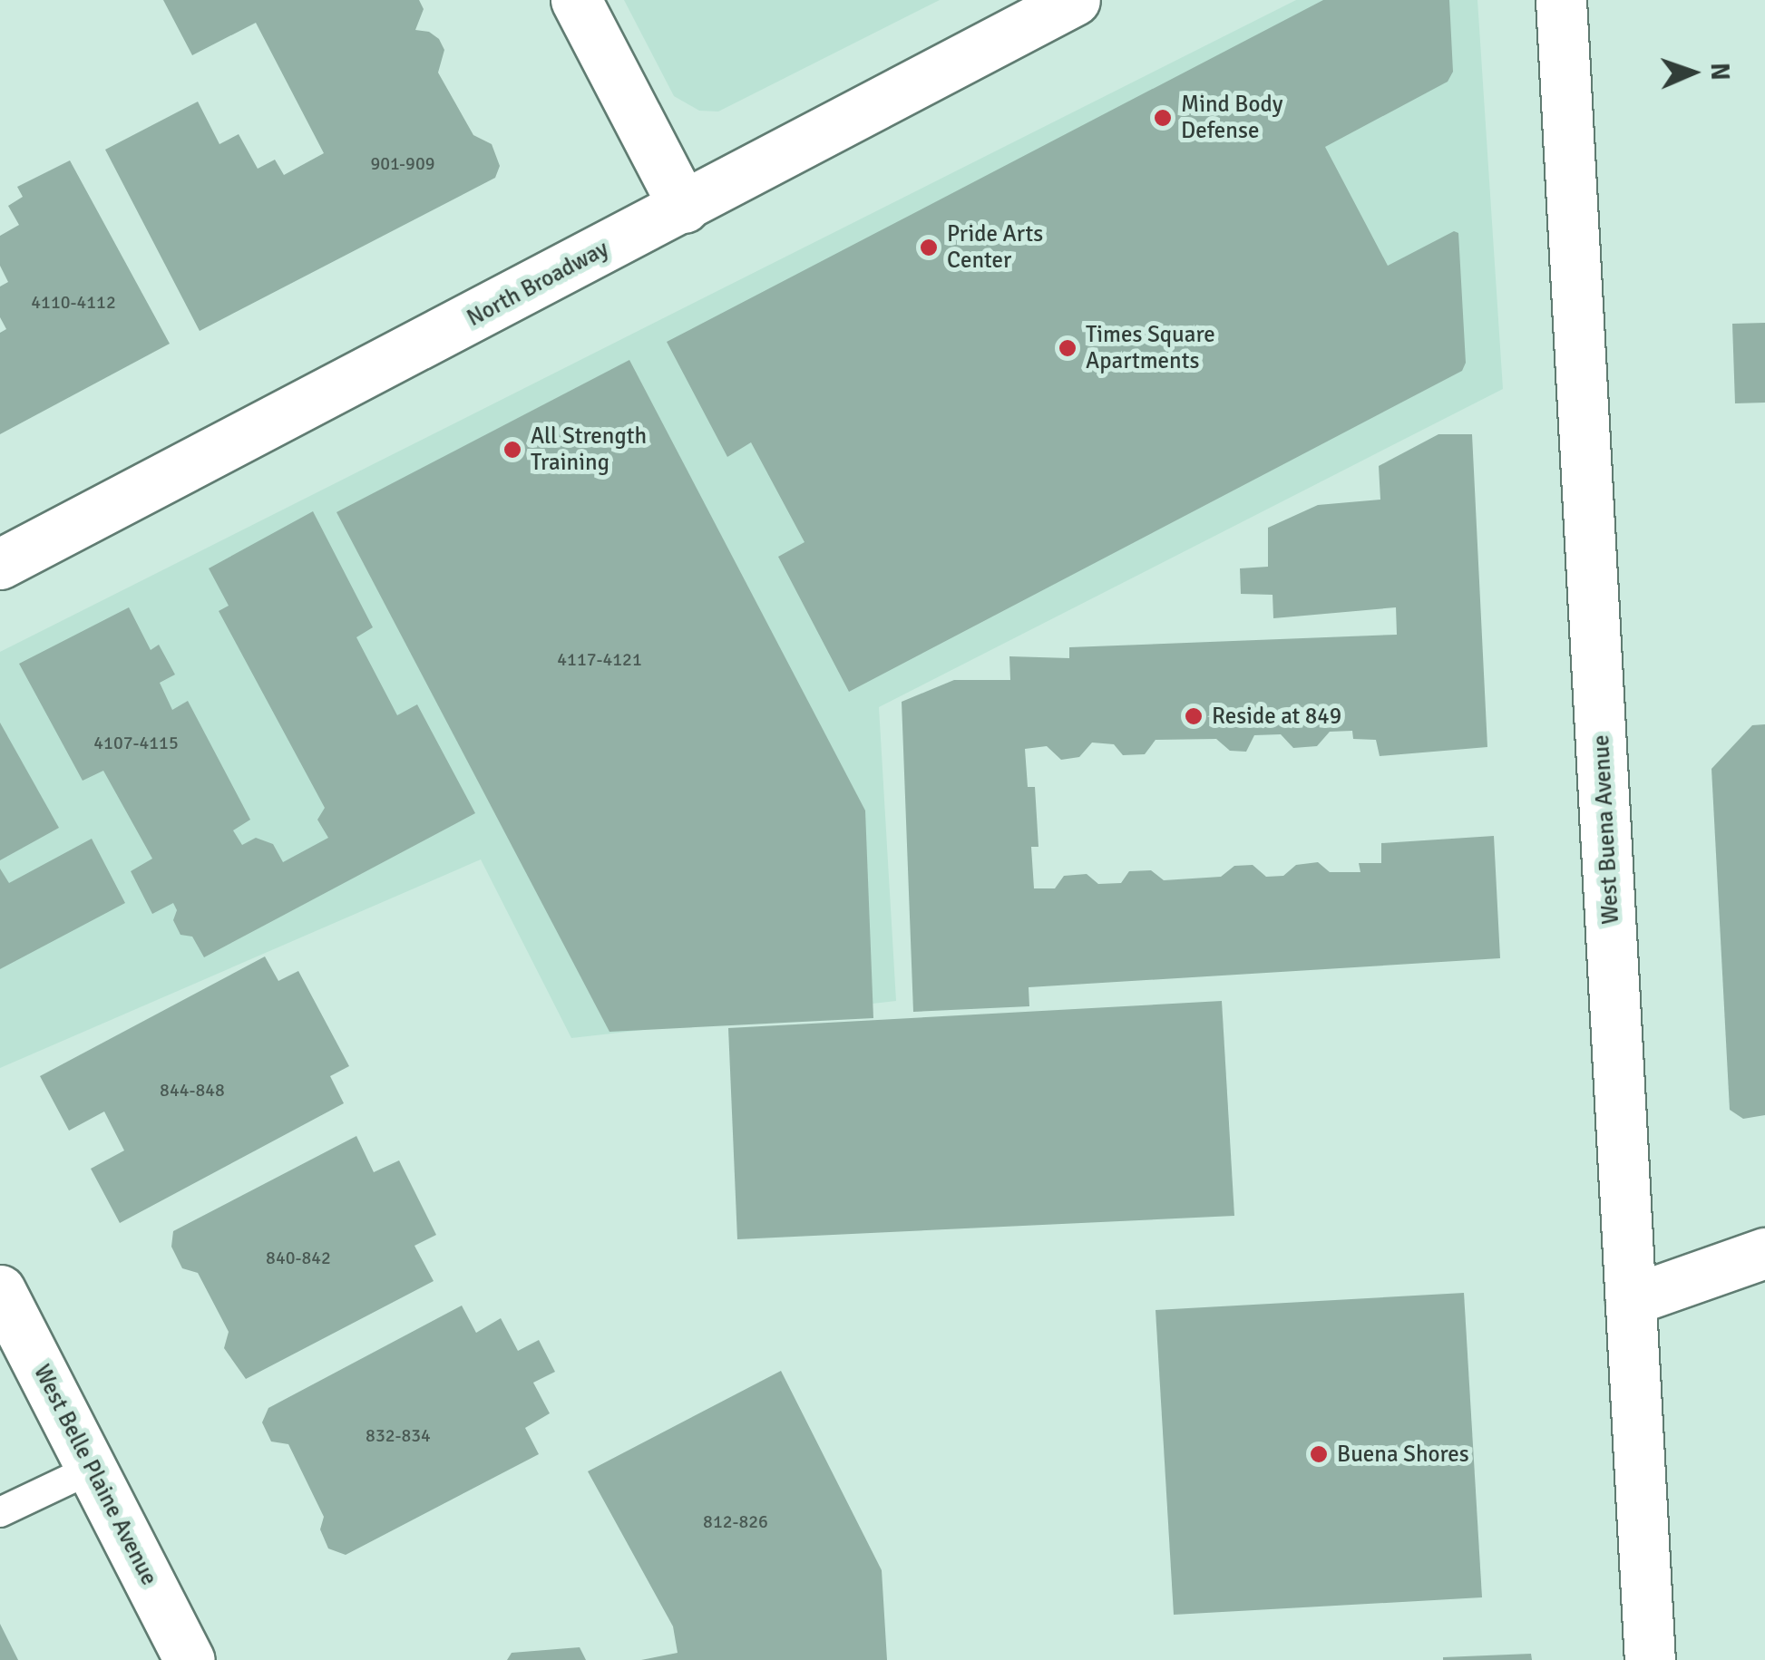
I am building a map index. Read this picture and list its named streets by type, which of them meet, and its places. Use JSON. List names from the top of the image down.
{
  "streets": {
    "street": ["North Broadway", "West Buena Avenue", "West Belle Plaine Avenue"]
  },
  "places": [
    "Mind Body Defense",
    "Pride Arts Center",
    "Times Square Apartments",
    "All Strength Training",
    "Reside at 849",
    "Buena Shores"
  ],
  "house_numbers": [
    "901-909",
    "4110-4112",
    "4117-4121",
    "4107-4115",
    "844-848",
    "840-842",
    "832-834",
    "812-826"
  ],
  "north": "right"
}
